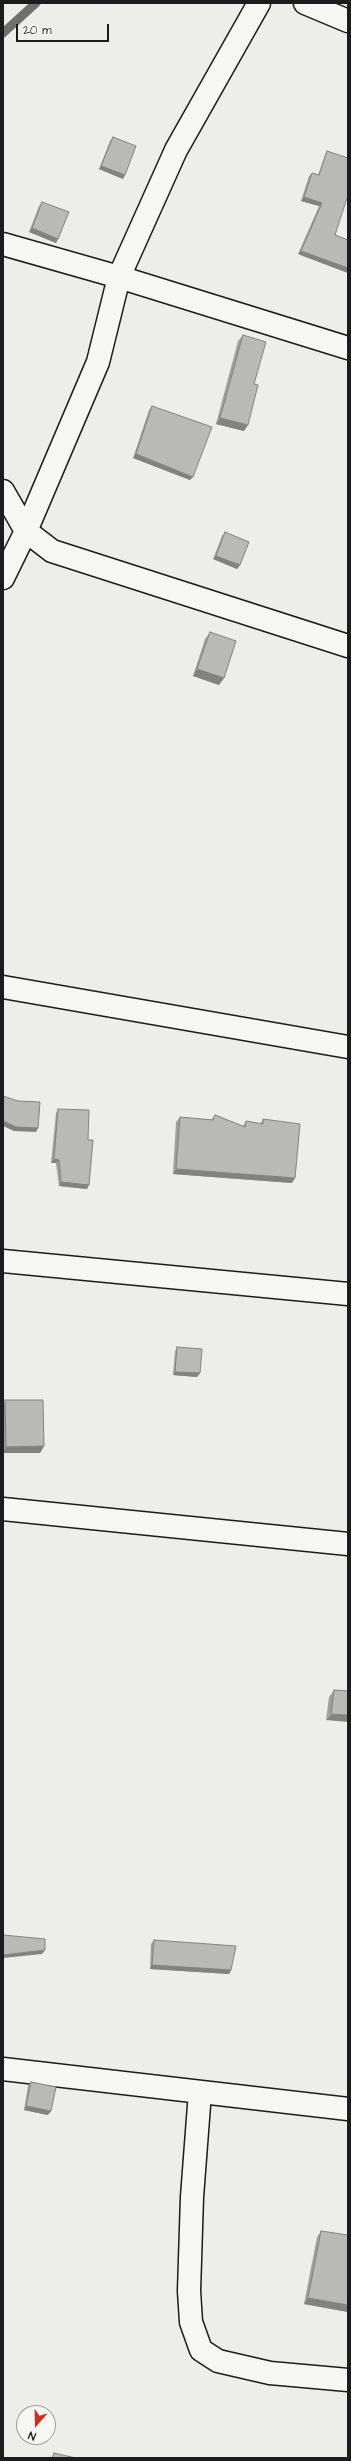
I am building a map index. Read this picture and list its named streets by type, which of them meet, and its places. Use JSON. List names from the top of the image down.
{
  "scale_bar": "20 m",
  "north": "bottom"
}
